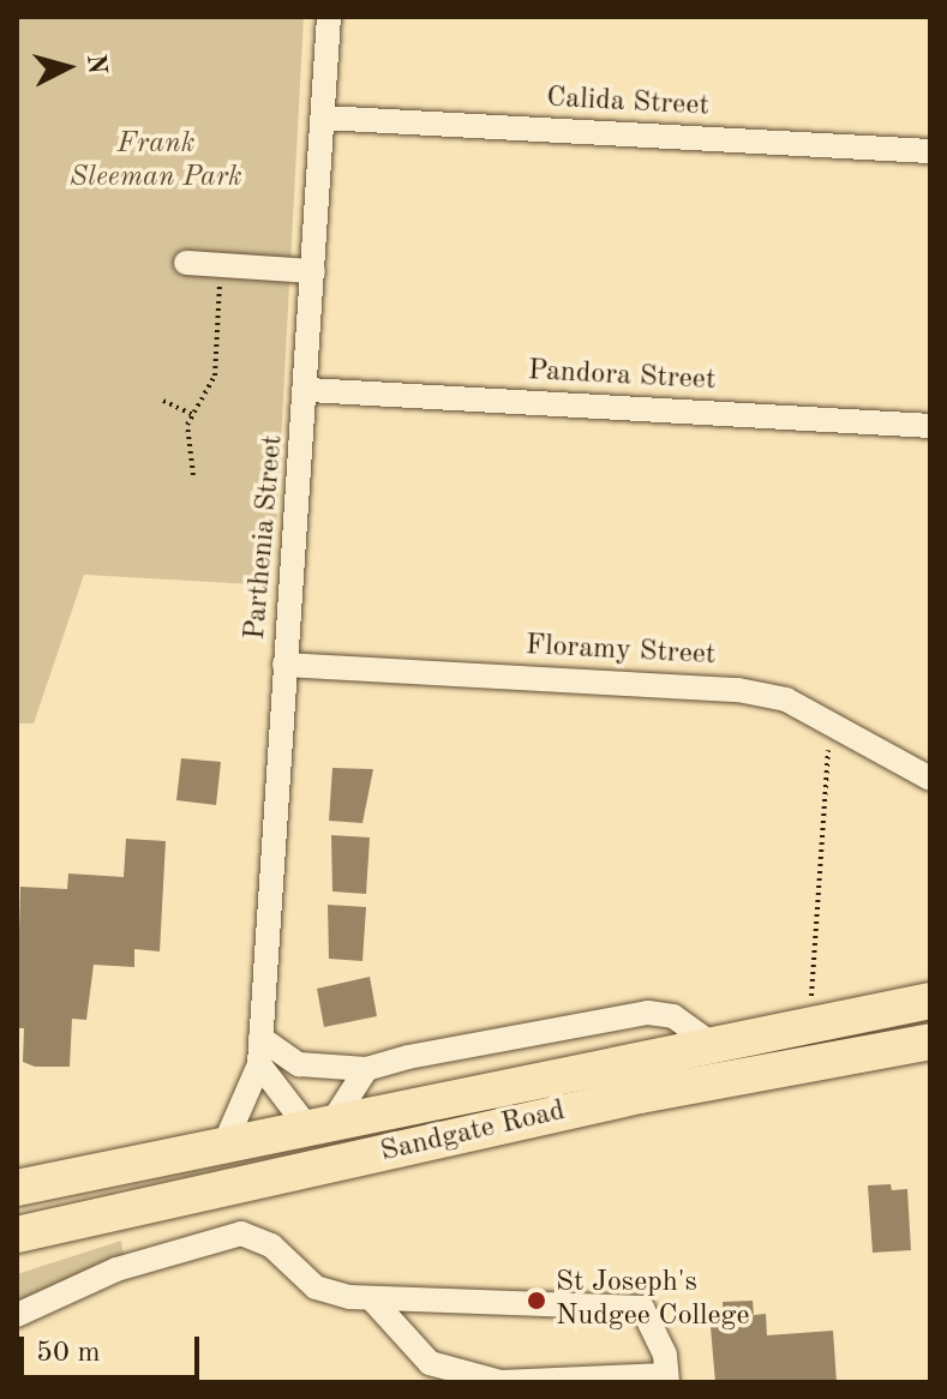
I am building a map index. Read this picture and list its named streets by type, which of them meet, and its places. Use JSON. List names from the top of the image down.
{
  "streets": {
    "highway": ["Sandgate Road"],
    "street": [
      "Calida Street",
      "Pandora Street",
      "Parthenia Street",
      "Floramy Street"
    ]
  },
  "crossings": [
    ["Calida Street", "Parthenia Street"],
    ["Pandora Street", "Parthenia Street"],
    ["Parthenia Street", "Floramy Street"],
    ["Parthenia Street", "Sandgate Road"]
  ],
  "parks": ["Frank Sleeman Park"],
  "places": ["St Joseph's Nudgee College"],
  "scale_bar": "50 m",
  "north": "right"
}
